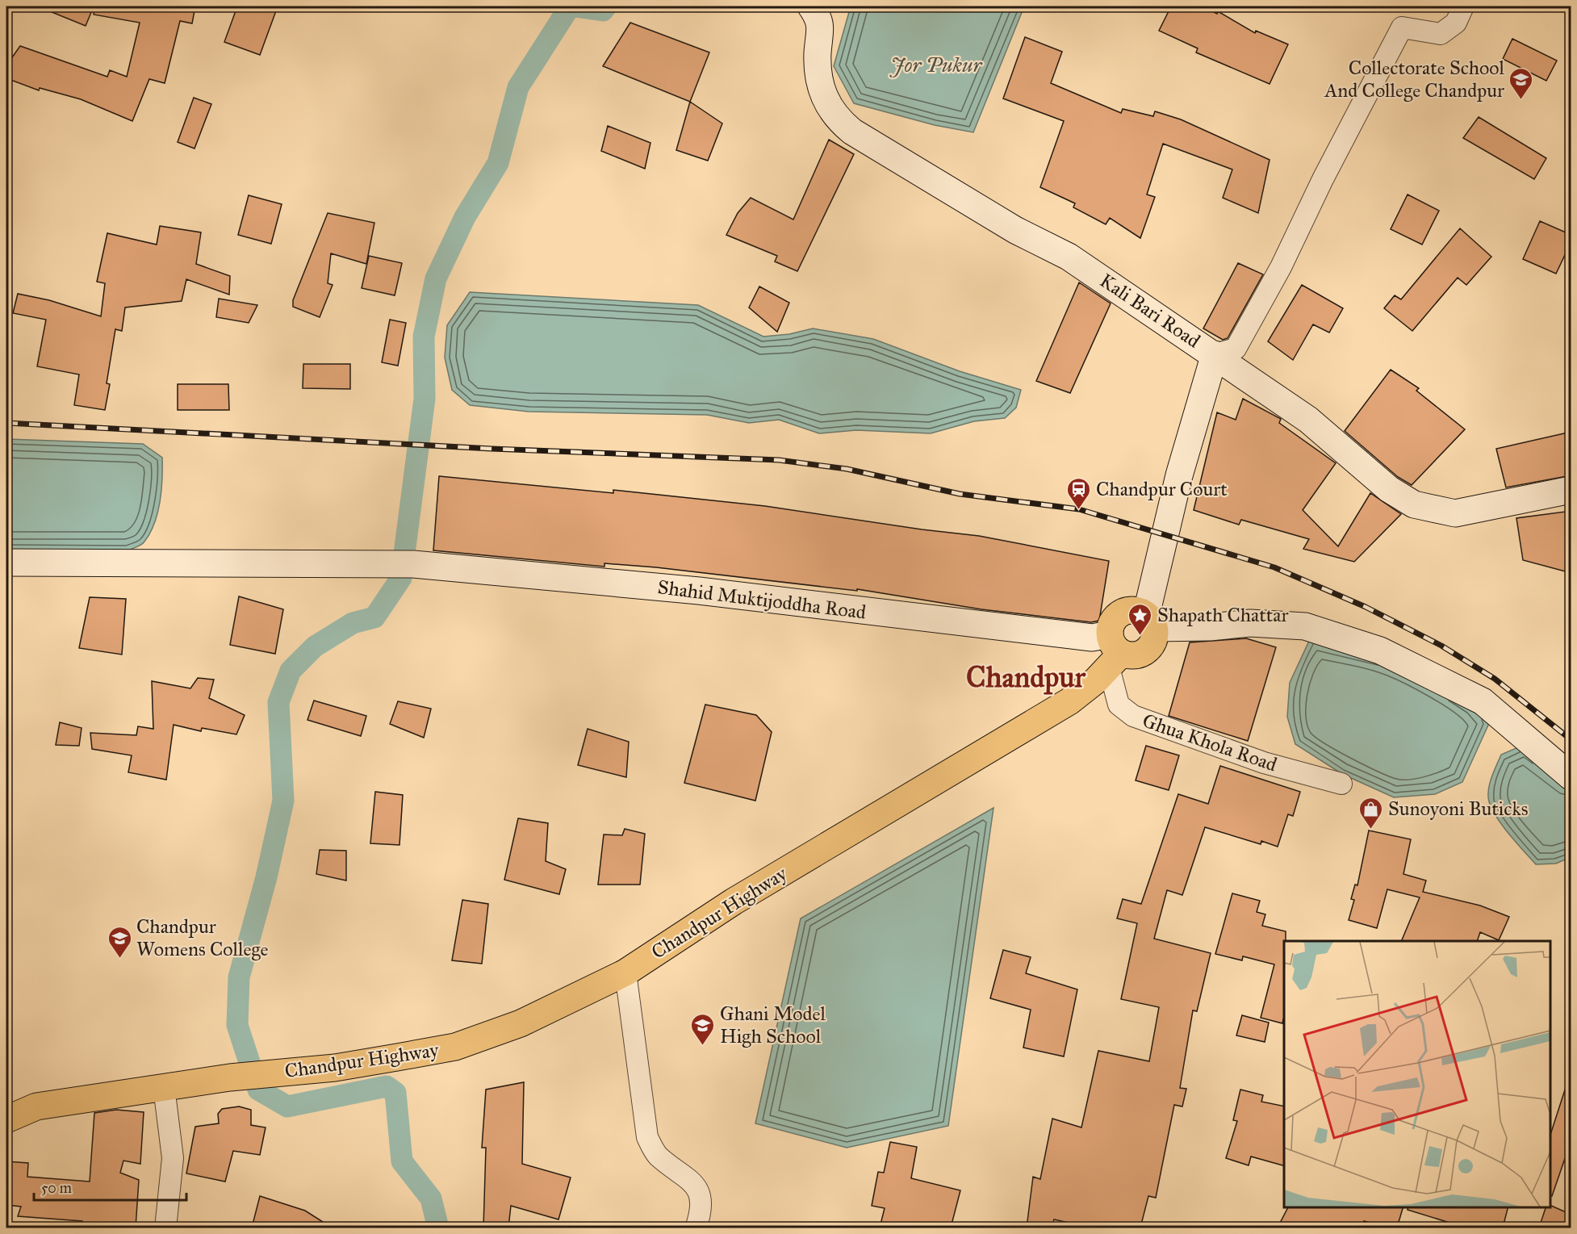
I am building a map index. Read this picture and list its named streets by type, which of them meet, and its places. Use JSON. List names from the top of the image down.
{
  "streets": {
    "main road": ["Kali Bari Road", "Shahid Muktijoddha Road", "Chandpur Highway"],
    "street": ["Ghua Khola Road"]
  },
  "crossings": [
    ["Shahid Muktijoddha Road", "Ghua Khola Road"],
    ["Shahid Muktijoddha Road", "Chandpur Highway"],
    ["Ghua Khola Road", "Chandpur Highway"]
  ],
  "districts": ["Chandpur"],
  "water": ["Jor Pukur"],
  "places": {
    "school or university": ["Collectorate School And College Chandpur", "Chandpur Womens College", "Ghani Model High School"],
    "station": ["Chandpur Court"],
    "place": ["Shapath Chattar"],
    "shop": ["Sunoyoni Buticks"]
  },
  "scale_bar": "50 m"
}
